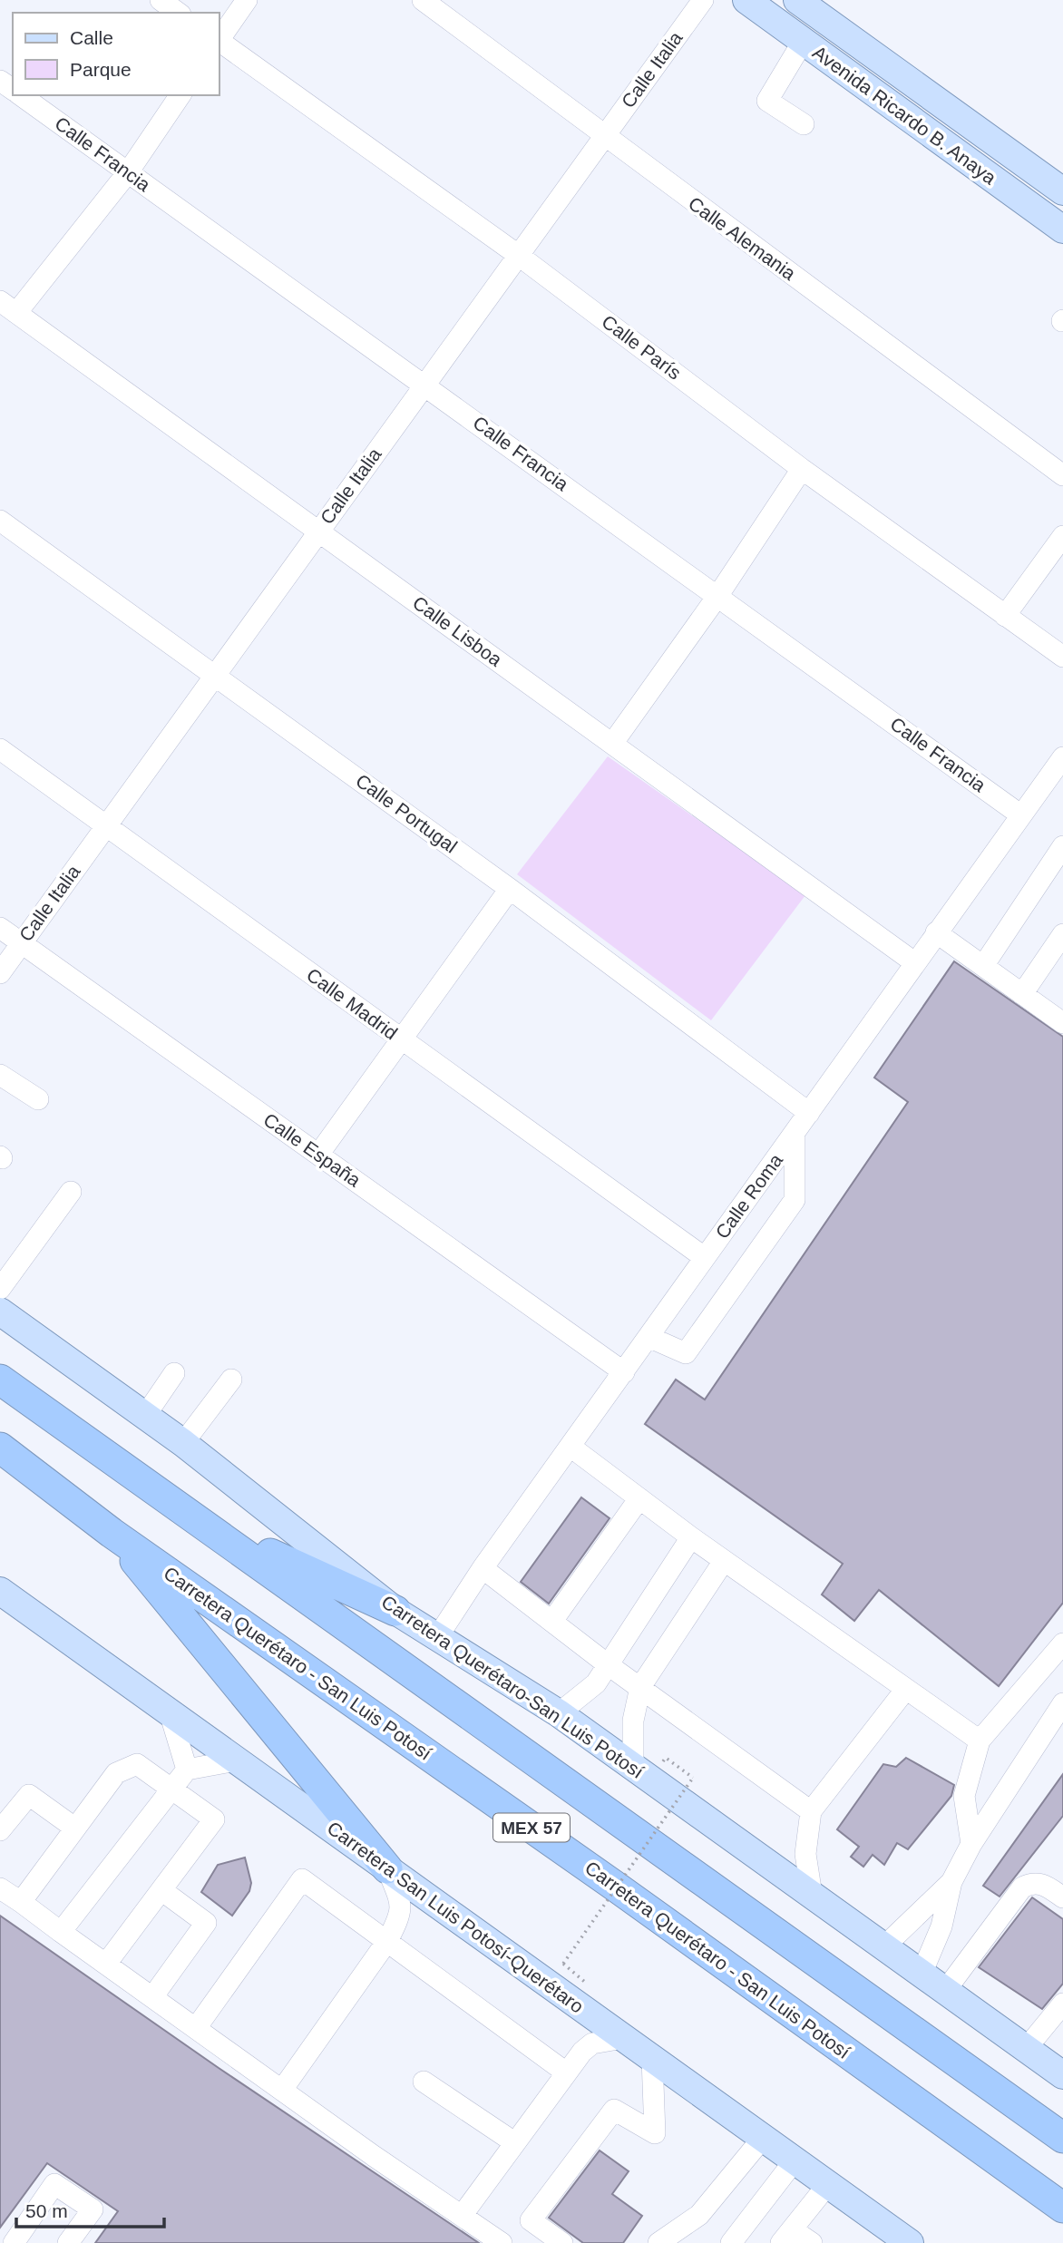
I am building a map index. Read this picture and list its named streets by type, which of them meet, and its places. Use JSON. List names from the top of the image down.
{
  "streets": {
    "highway": ["Carretera Querétaro - San Luis Potosí", "MEX 57"],
    "main road": ["Avenida Ricardo B. Anaya", "Carretera Querétaro-San Luis Potosí", "Carretera San Luis Potosí-Querétaro"],
    "street": [
      "Calle Italia",
      "Calle Francia",
      "Calle Alemania",
      "Calle París",
      "Calle Lisboa",
      "Calle Portugal",
      "Calle Madrid",
      "Calle España",
      "Calle Roma"
    ]
  },
  "crossings": [
    ["Calle Italia", "Calle Francia"],
    ["Calle Italia", "Calle Alemania"],
    ["Calle Italia", "Calle París"],
    ["Calle Italia", "Calle Lisboa"],
    ["Calle Italia", "Calle Portugal"],
    ["Calle Italia", "Calle Madrid"],
    ["Calle Italia", "Calle España"],
    ["Calle Francia", "Calle Roma"],
    ["Calle Lisboa", "Calle Roma"],
    ["Calle Portugal", "Calle Roma"],
    ["Calle Madrid", "Calle Roma"],
    ["Calle España", "Calle Roma"],
    ["Calle Roma", "Carretera Querétaro-San Luis Potosí"]
  ],
  "legend": ["Calle", "Parque"],
  "scale_bar": "50 m"
}
